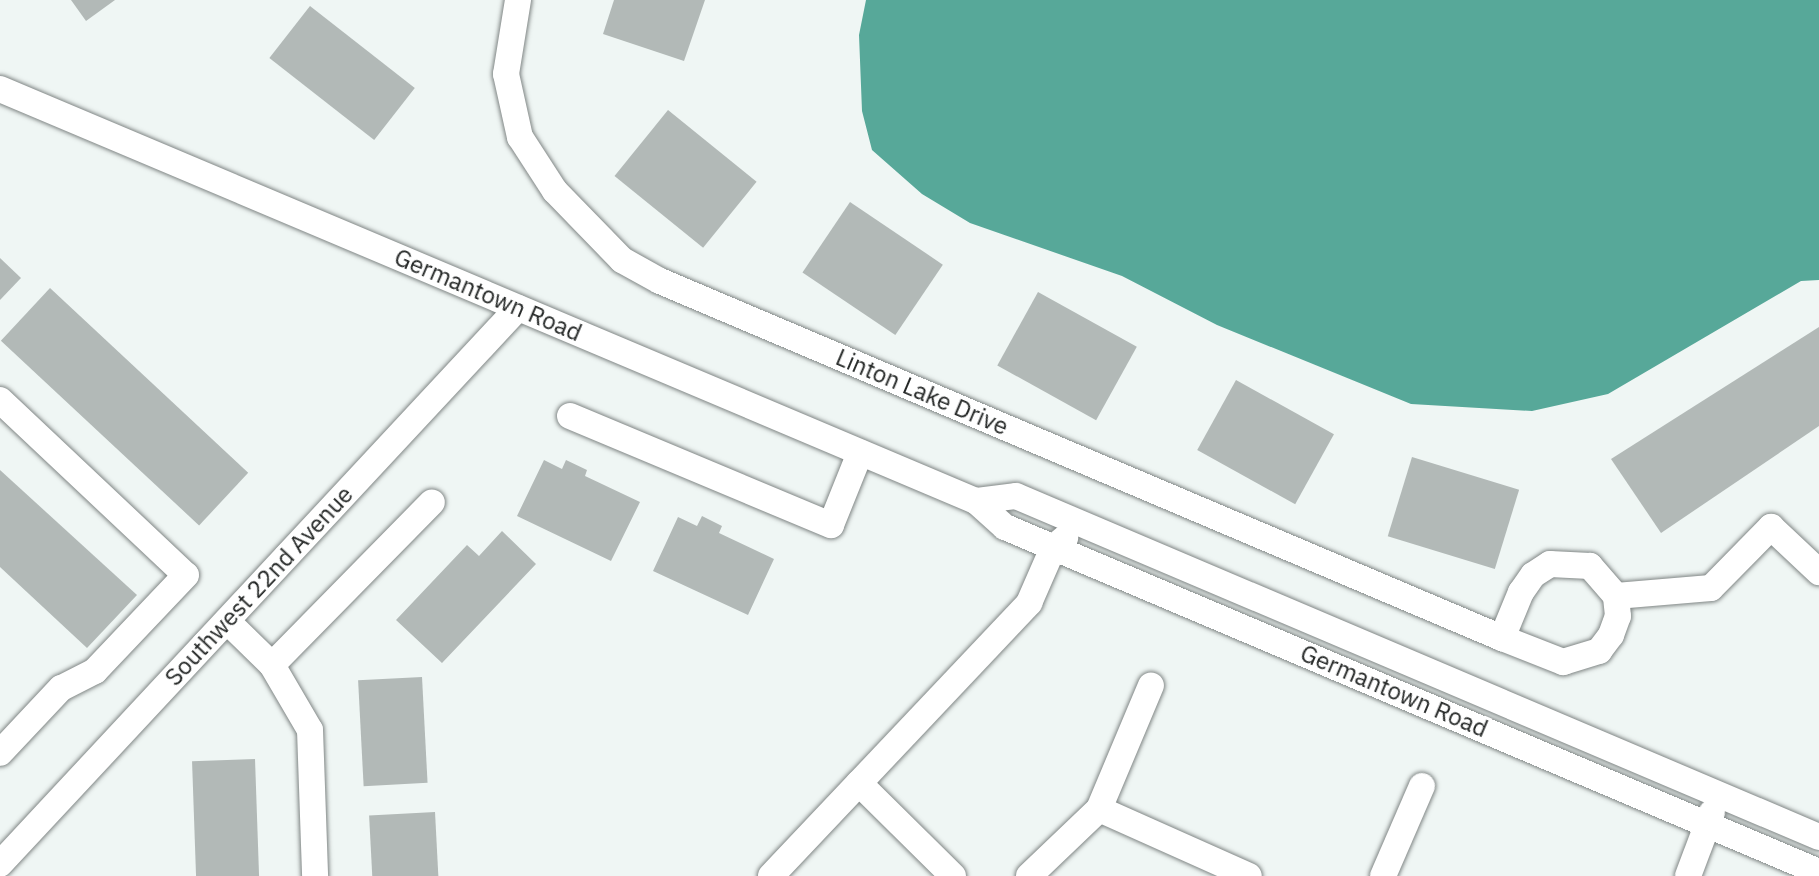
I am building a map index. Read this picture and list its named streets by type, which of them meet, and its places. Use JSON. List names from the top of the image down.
{
  "streets": {
    "street": ["Germantown Road", "Linton Lake Drive", "Southwest 22nd Avenue"]
  },
  "crossings": [
    ["Germantown Road", "Southwest 22nd Avenue"]
  ]
}
